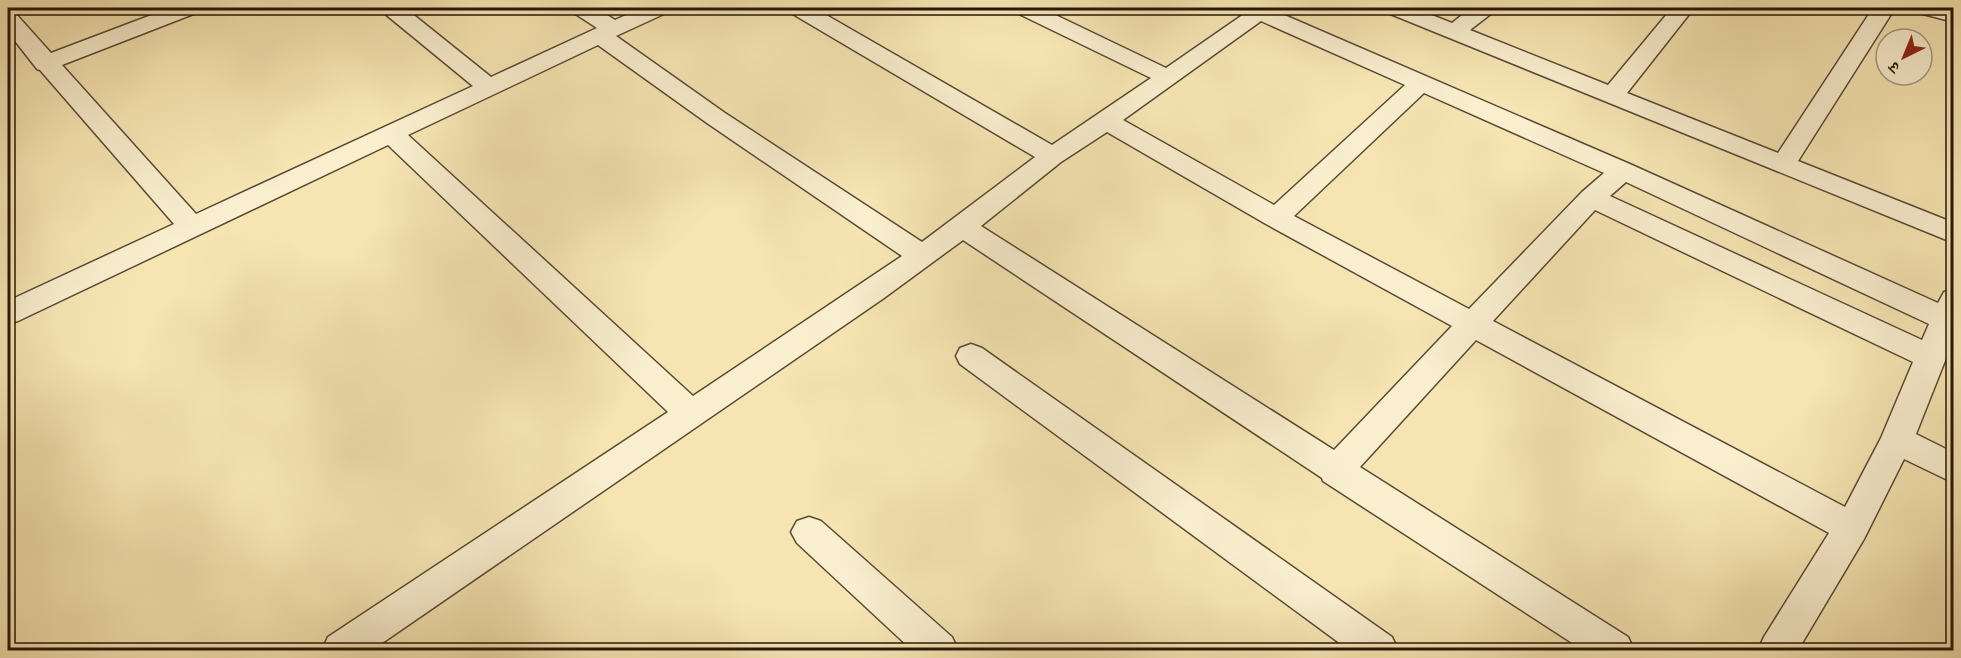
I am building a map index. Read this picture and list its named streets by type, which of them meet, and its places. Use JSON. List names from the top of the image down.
{
  "north": "bottom left"
}
